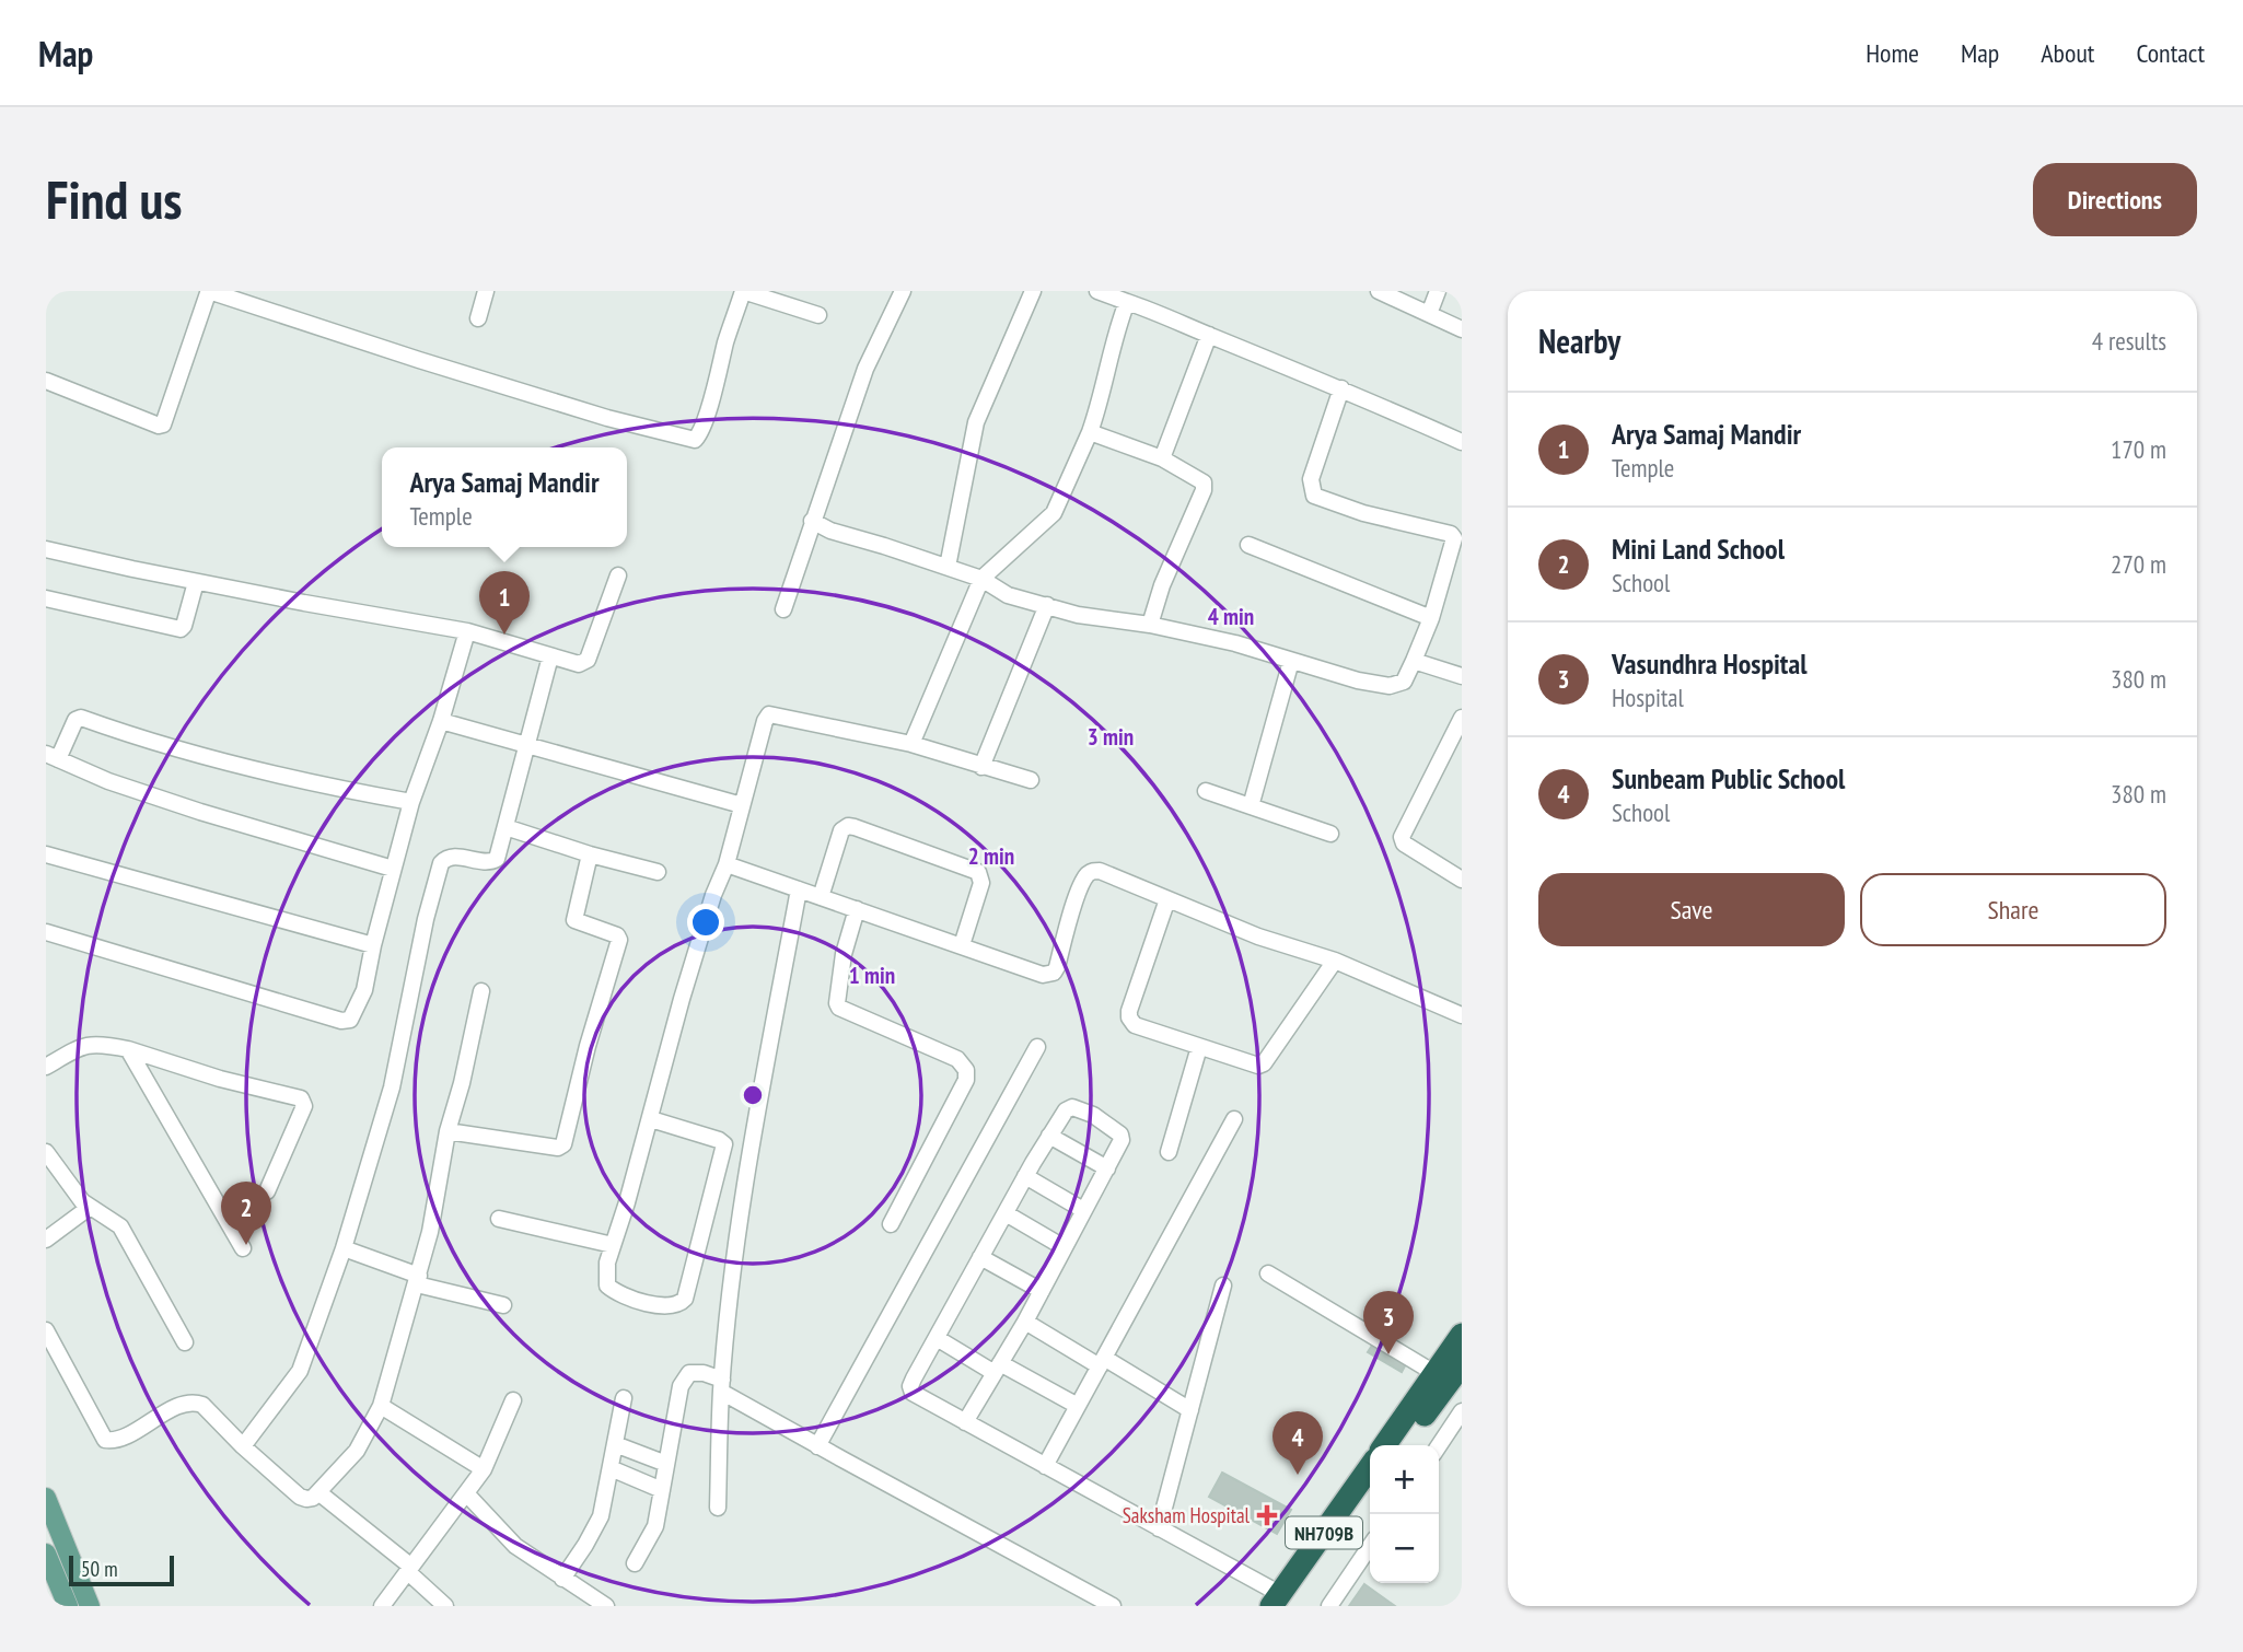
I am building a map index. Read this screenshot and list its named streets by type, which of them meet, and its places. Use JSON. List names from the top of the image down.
{
  "streets": {
    "highway": ["NH709B"]
  },
  "places": {
    "health": ["Saksham Hospital"]
  },
  "scale_bar": "50 m",
  "page": {
    "header": "Map",
    "nav": [
      "Home",
      "Map",
      "About",
      "Contact"
    ],
    "buttons": [
      "Directions",
      ["Save", "Share"]
    ],
    "title": "Find us",
    "heading": ["Nearby", "4 results"],
    "list": [
      {
        "mark": "1",
        "name": "Arya Samaj Mandir",
        "note": "Temple",
        "value": "170 m"
      },
      {
        "mark": "2",
        "name": "Mini Land School",
        "note": "School",
        "value": "270 m"
      },
      {
        "mark": "3",
        "name": "Vasundhra Hospital",
        "note": "Hospital",
        "value": "380 m"
      },
      {
        "mark": "4",
        "name": "Sunbeam Public School",
        "note": "School",
        "value": "380 m"
      }
    ],
    "popup": ["Arya Samaj Mandir", "Temple"],
    "pins": [
      "1",
      "2",
      "3",
      "4"
    ],
    "map_buttons": ["+", "−"],
    "scale": "50 m"
  },
  "rings": [
    "4 min",
    "3 min",
    "2 min",
    "1 min"
  ]
}
